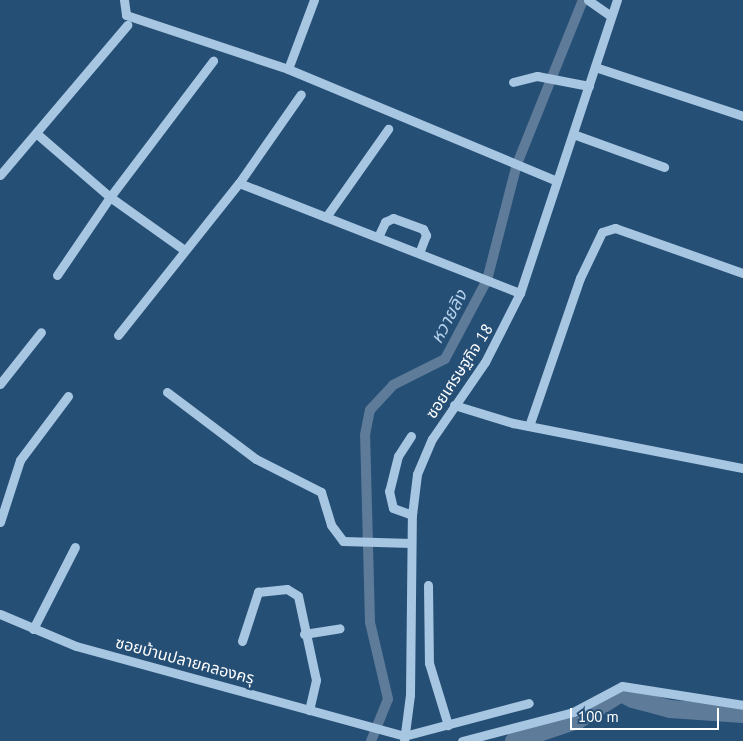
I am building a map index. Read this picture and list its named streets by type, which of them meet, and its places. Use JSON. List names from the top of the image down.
{
  "streets": {
    "street": ["ซอยเศรษฐกิจ 18", "ซอยบ้านปลายคลองครุ"]
  },
  "crossings": [
    ["ซอยเศรษฐกิจ 18", "ซอยบ้านปลายคลองครุ"]
  ],
  "water": ["หวายลิง"],
  "scale_bar": "100 m"
}
